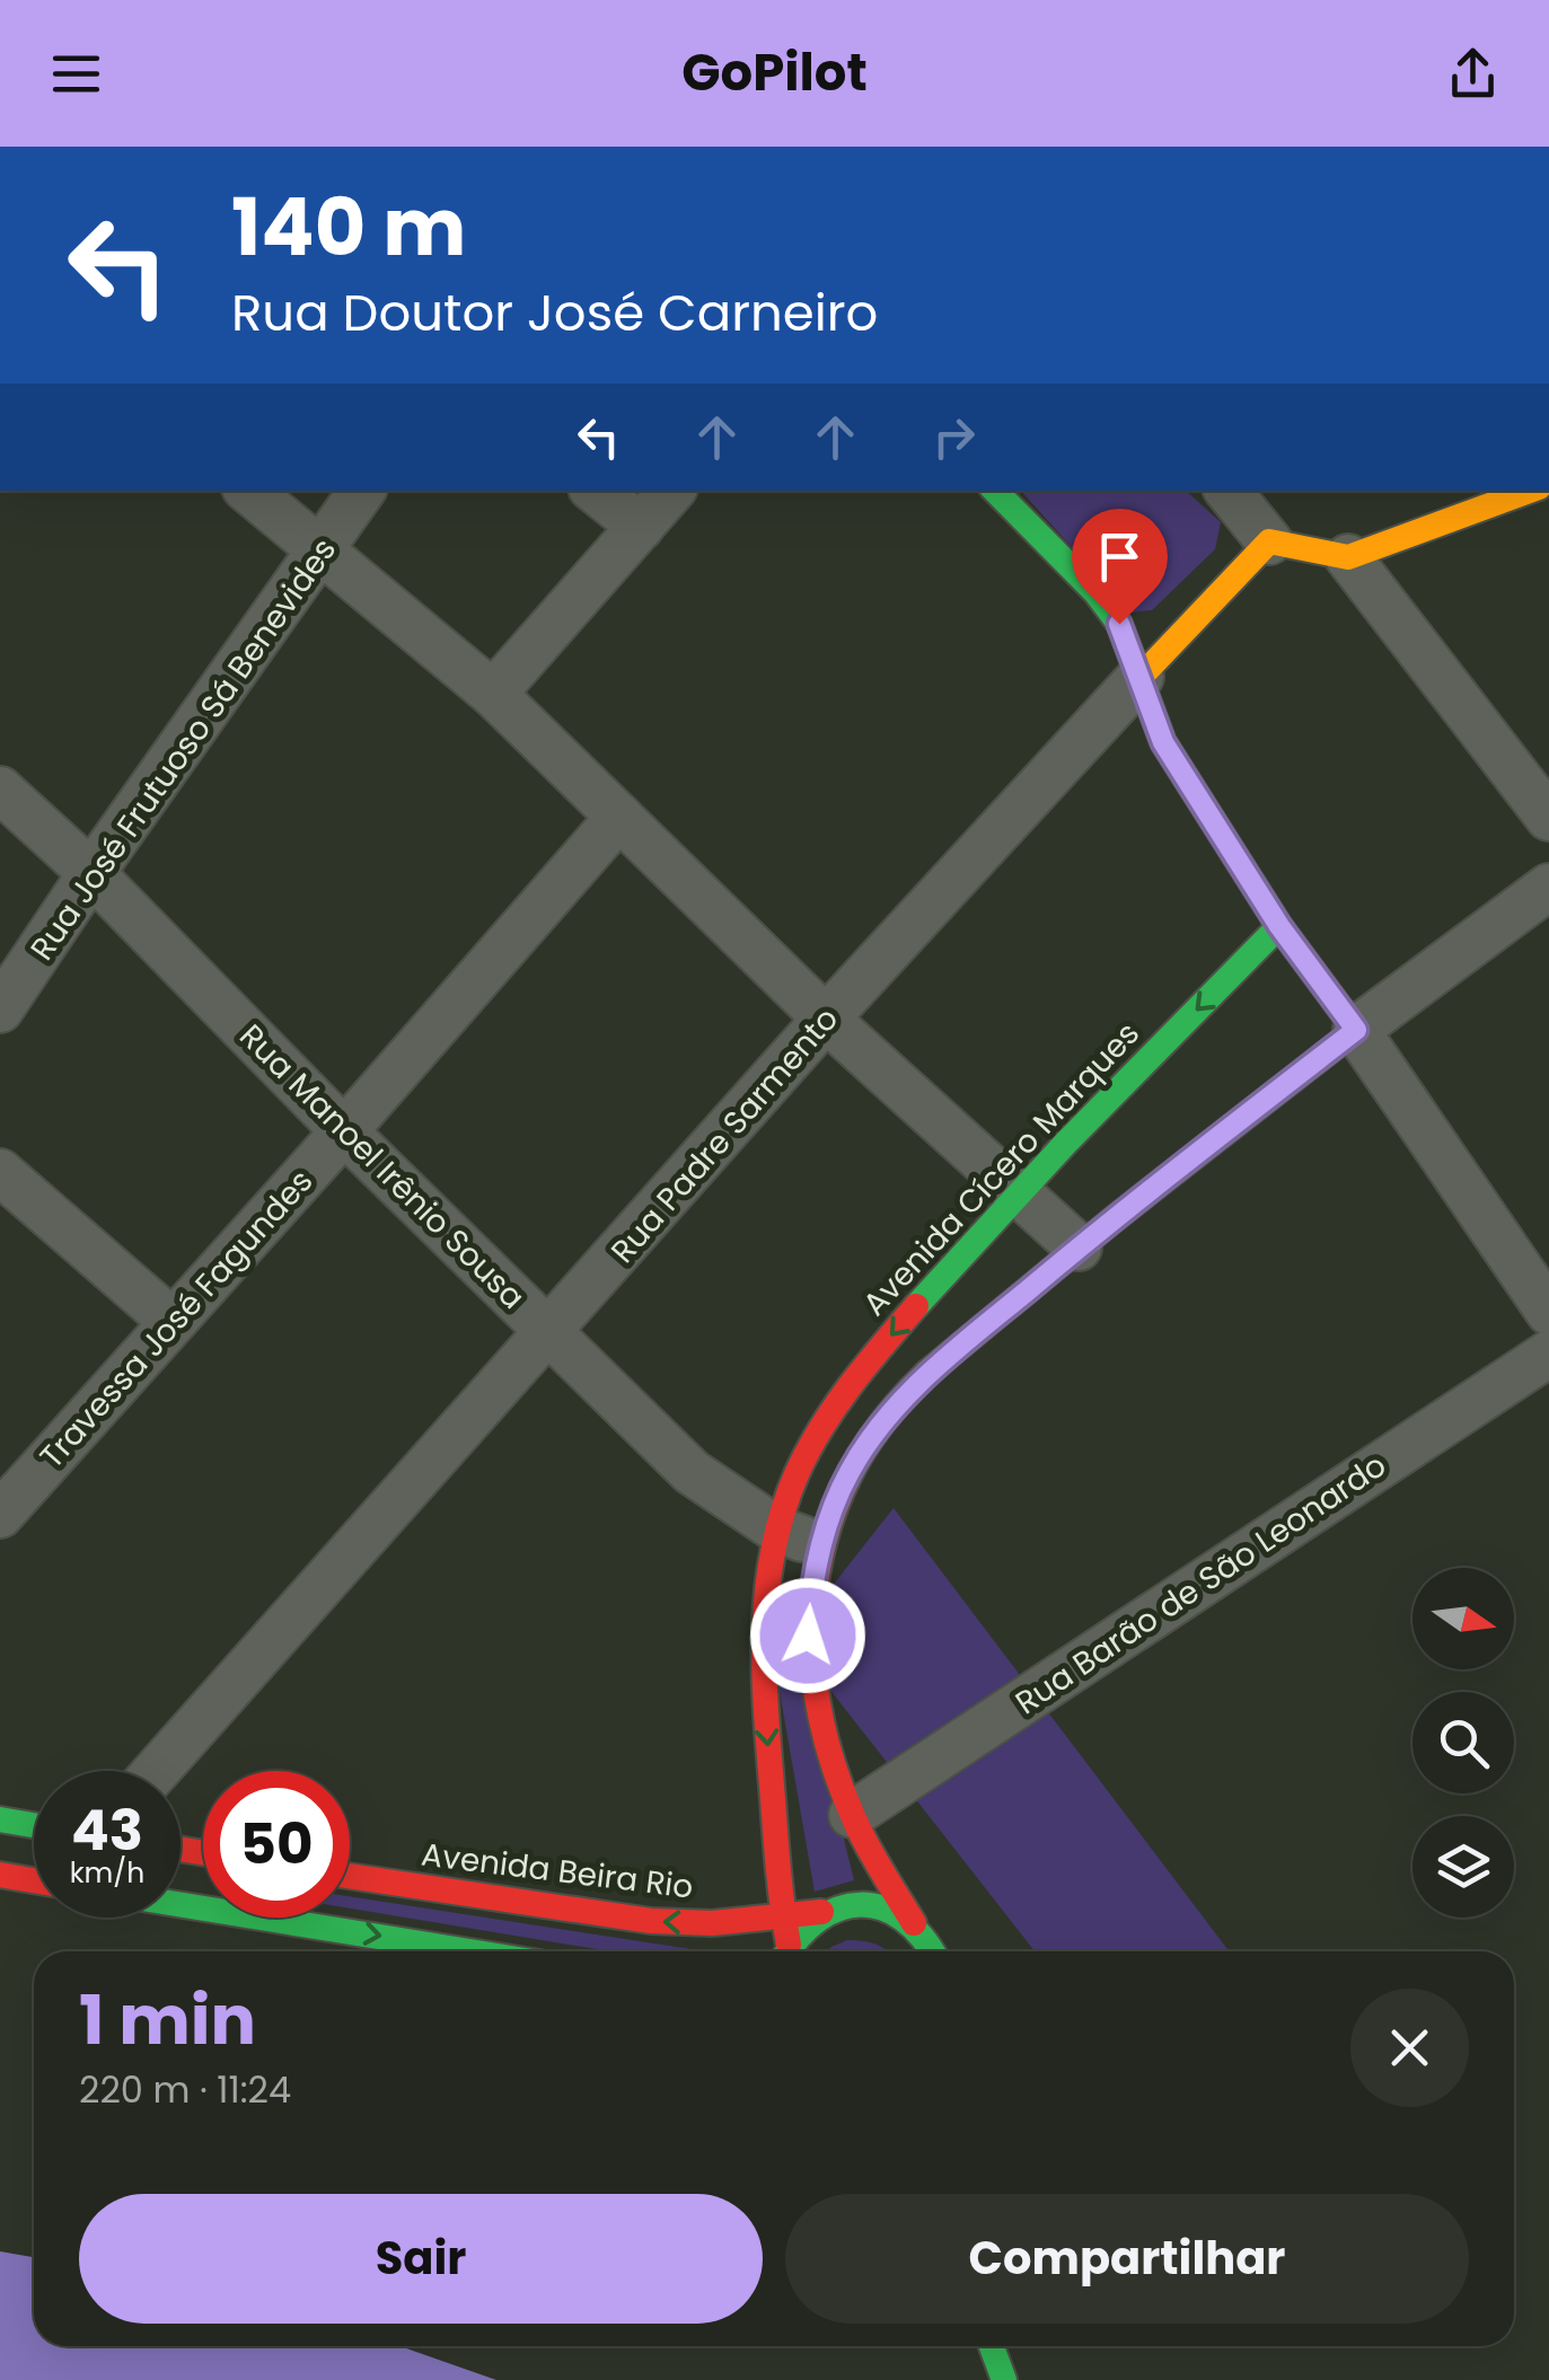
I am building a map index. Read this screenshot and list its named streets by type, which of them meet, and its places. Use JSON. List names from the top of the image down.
{
  "streets": {
    "main road": ["Rua Padre Sarmento", "Avenida Cícero Marques", "Avenida Beira Rio"],
    "street": [
      "Rua José Frutuoso Sá Benevides",
      "Rua Manoel Irênio Sousa",
      "Travessa José Fagundes",
      "Rua Barão de São Leonardo"
    ]
  },
  "crossings": [
    ["Rua José Frutuoso Sá Benevides", "Rua Manoel Irênio Sousa"],
    ["Rua Padre Sarmento", "Rua Manoel Irênio Sousa"],
    ["Rua Manoel Irênio Sousa", "Avenida Cícero Marques"],
    ["Rua Manoel Irênio Sousa", "Travessa José Fagundes"],
    ["Avenida Cícero Marques", "Avenida Beira Rio"]
  ],
  "one_way": ["Avenida Beira Rio"],
  "north": "right",
  "page": {
    "header": "GoPilot",
    "turn": ["140 m", "Rua Doutor José Carneiro"],
    "speed": "43 km/h",
    "limit": "50",
    "heading": ["1 min", "220 m · 11:24"],
    "buttons": ["Sair", "Compartilhar"]
  }
}
